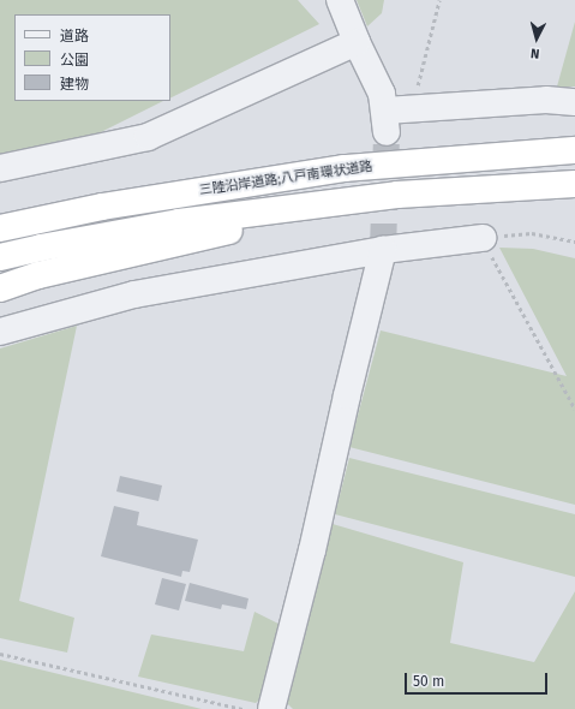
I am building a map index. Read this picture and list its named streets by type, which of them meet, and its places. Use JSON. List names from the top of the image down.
{
  "streets": {
    "highway": ["三陸沿岸道路;八戸南環状道路"]
  },
  "legend": ["道路", "公園", "建物"],
  "scale_bar": "50 m",
  "north": "bottom"
}
